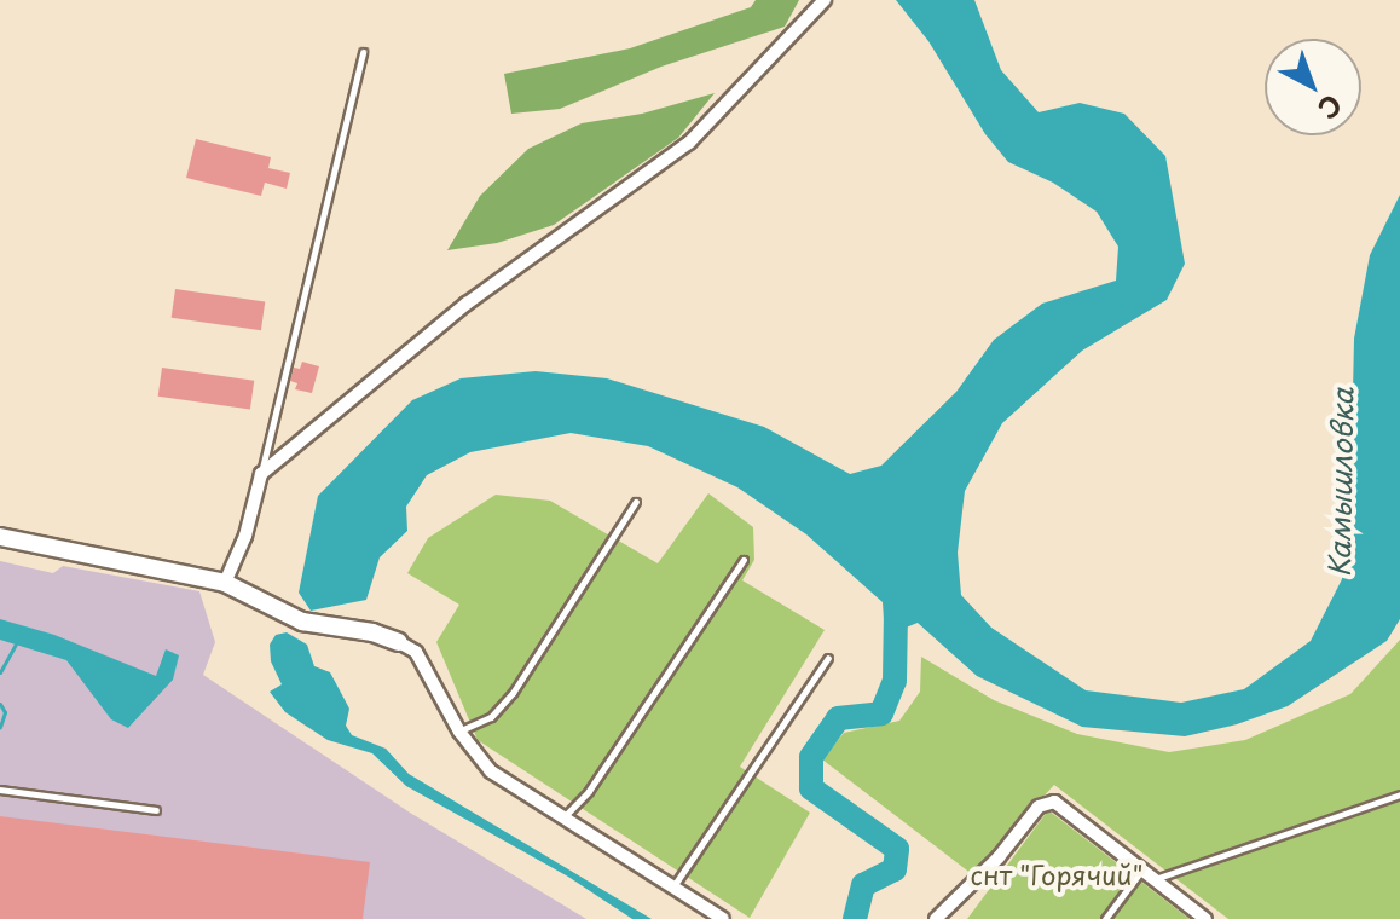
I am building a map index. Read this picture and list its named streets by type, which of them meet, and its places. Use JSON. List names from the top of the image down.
{
  "water": ["Камышловка"],
  "parks": ["снт \"Горячий\""],
  "north": "bottom right"
}
